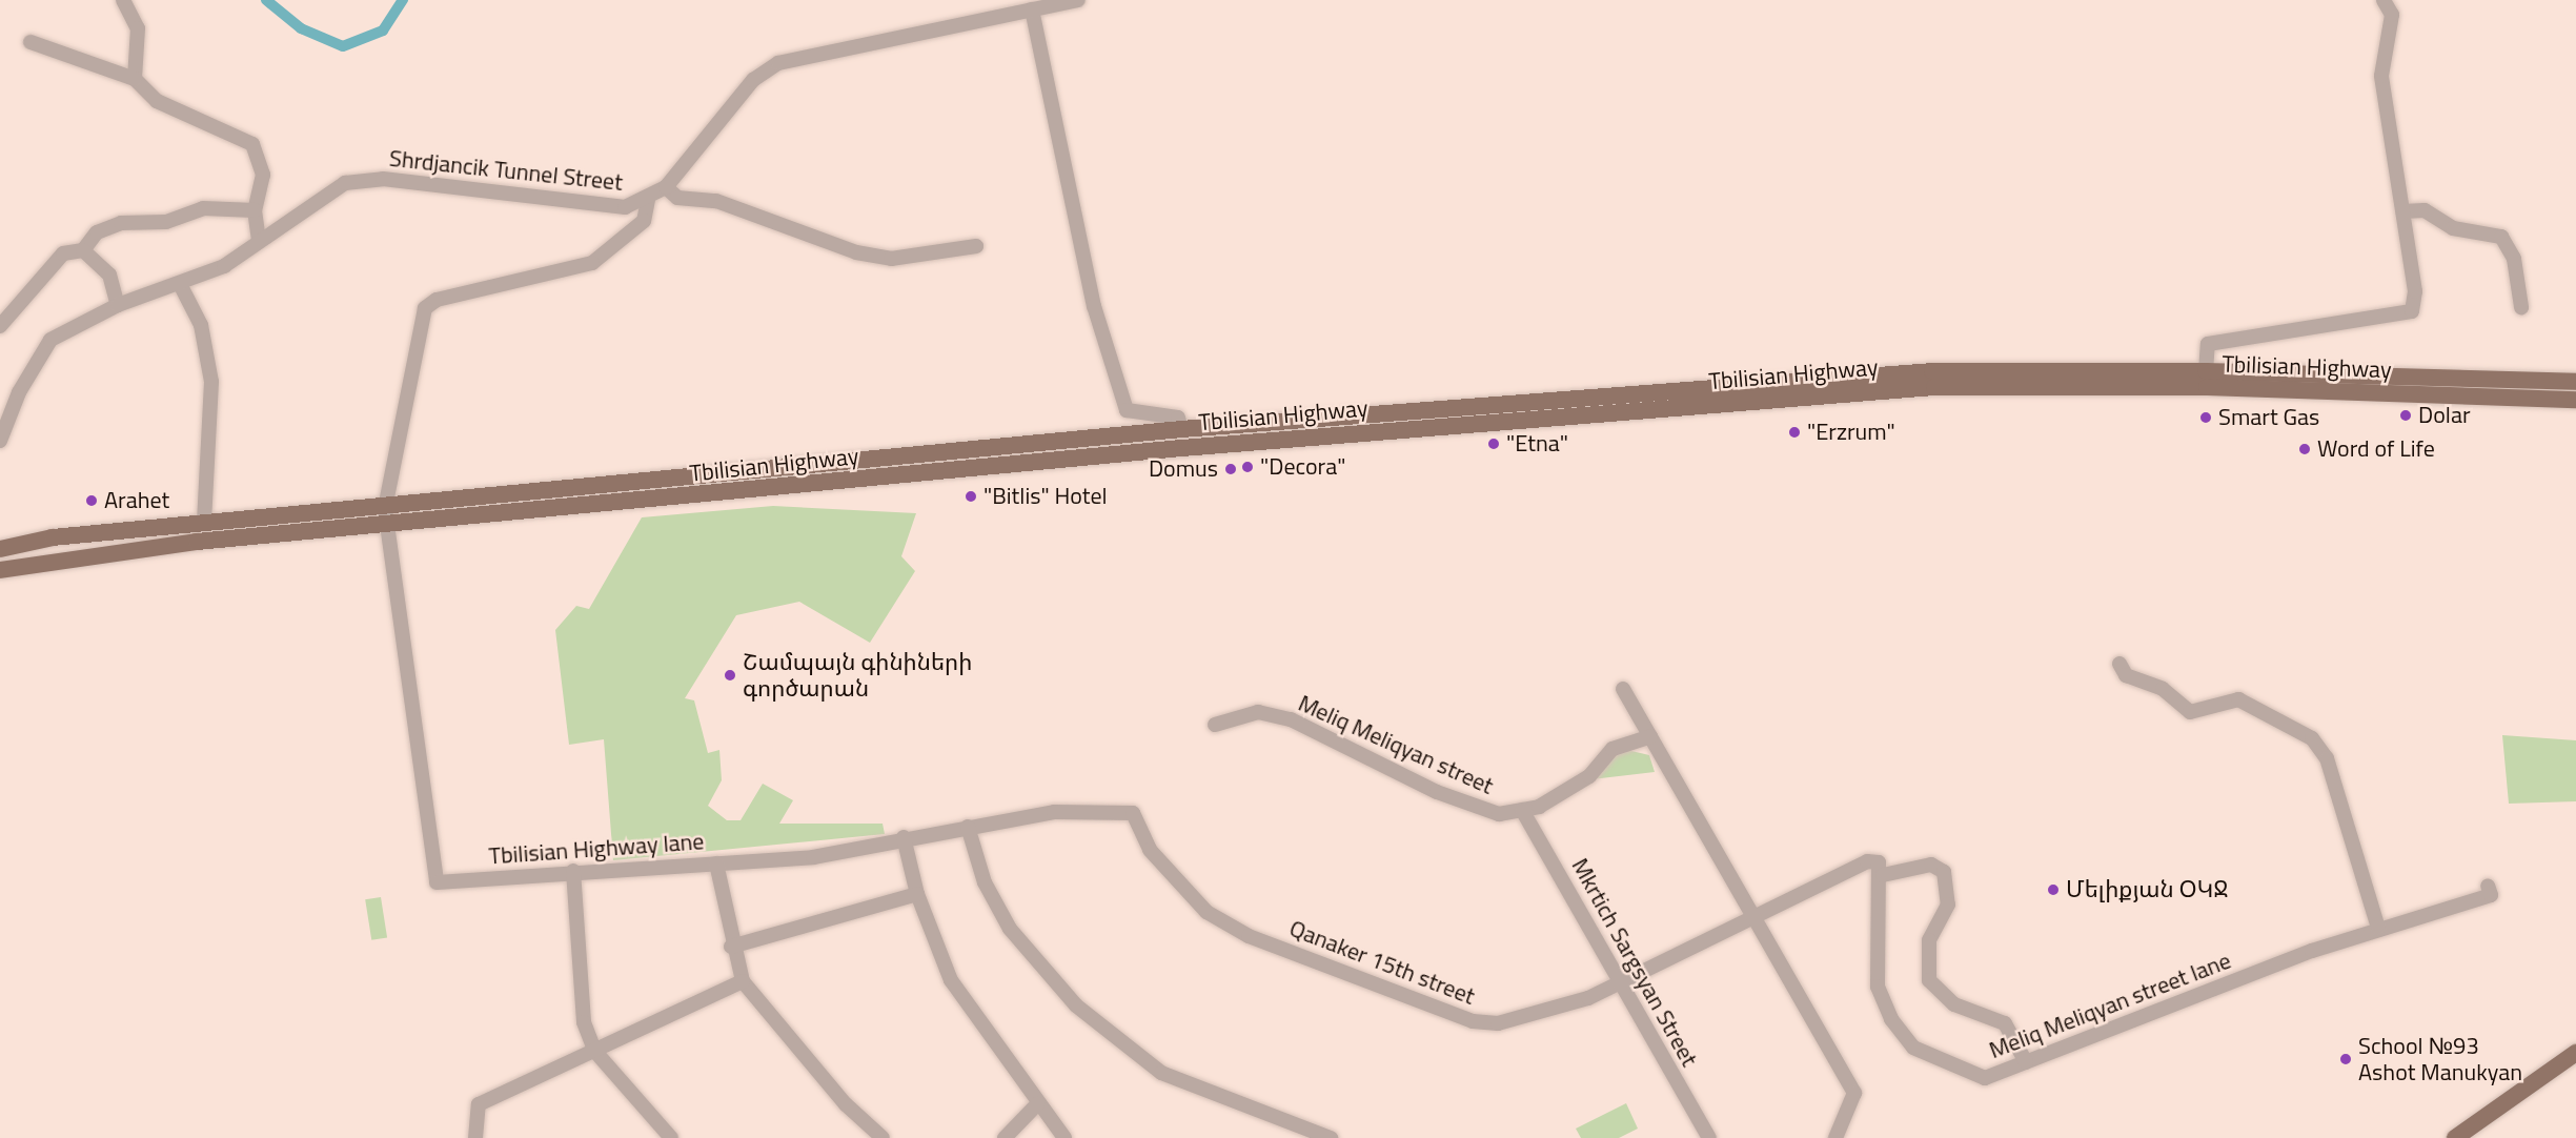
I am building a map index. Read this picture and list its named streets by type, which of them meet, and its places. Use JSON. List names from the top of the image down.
{
  "streets": {
    "main road": ["Tbilisian Highway"],
    "street": [
      "Shrdjancik Tunnel Street",
      "Meliq Meliqyan street",
      "Tbilisian Highway lane",
      "Qanaker 15th street",
      "Mkrtich Sargsyan Street",
      "Meliq Meliqyan street lane"
    ]
  },
  "crossings": [
    ["Tbilisian Highway", "Tbilisian Highway lane"],
    ["Meliq Meliqyan street", "Mkrtich Sargsyan Street"],
    ["Tbilisian Highway lane", "Qanaker 15th street"],
    ["Qanaker 15th street", "Mkrtich Sargsyan Street"],
    ["Qanaker 15th street", "Meliq Meliqyan street lane"]
  ],
  "places": [
    "Dolar",
    "Smart Gas",
    "\"Erzrum\"",
    "\"Etna\"",
    "Word of Life",
    "\"Decora\"",
    "Domus",
    "\"Bitlis\" Hotel",
    "Arahet",
    "Շամպայն գինիների գործարան",
    "Մելիքյան ՕԿՋ",
    "School №93 Ashot Manukyan"
  ]
}
